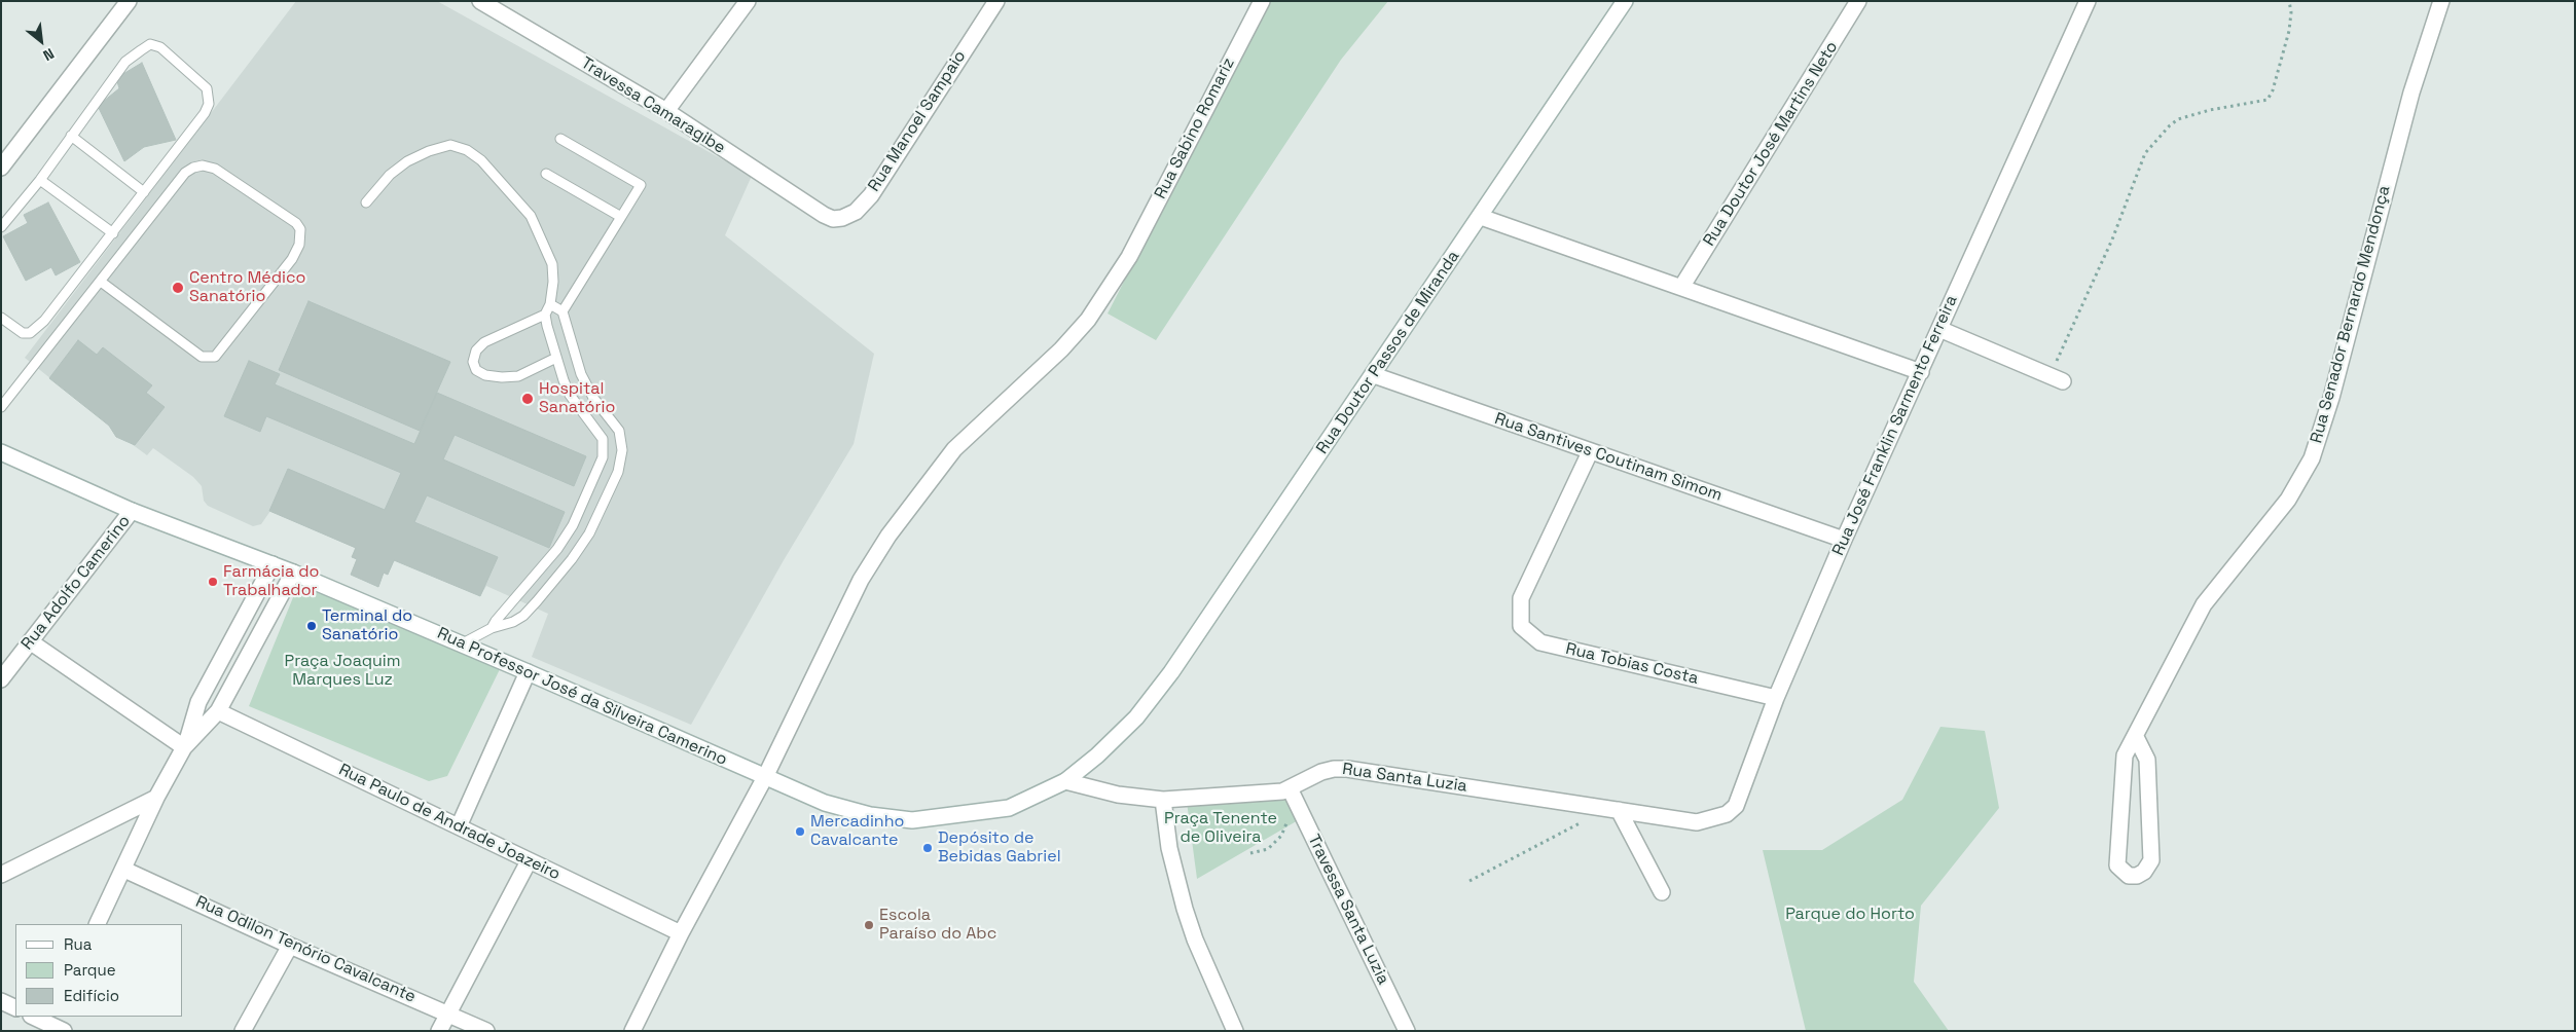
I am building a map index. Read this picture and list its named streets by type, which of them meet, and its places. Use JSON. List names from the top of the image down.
{
  "streets": {
    "street": [
      "Travessa Camaragibe",
      "Rua Manoel Sampaio",
      "Rua Sabino Romariz",
      "Rua Doutor José Martins Neto",
      "Rua Senador Bernardo Mendonça",
      "Rua Doutor Passos de Miranda",
      "Rua José Franklin Sarmento Ferreira",
      "Rua Santives Coutinam Simom",
      "Rua Adolfo Camerino",
      "Rua Tobias Costa",
      "Rua Professor José da Silveira Camerino",
      "Rua Santa Luzia",
      "Rua Paulo de Andrade Joazeiro",
      "Travessa Santa Luzia",
      "Rua Odilon Tenório Cavalcante"
    ]
  },
  "crossings": [
    ["Travessa Camaragibe", "Rua Manoel Sampaio"],
    ["Rua Sabino Romariz", "Rua Professor José da Silveira Camerino"],
    ["Rua Sabino Romariz", "Rua Paulo de Andrade Joazeiro"],
    ["Rua Doutor Passos de Miranda", "Rua Santives Coutinam Simom"],
    ["Rua Doutor Passos de Miranda", "Rua Professor José da Silveira Camerino"],
    ["Rua José Franklin Sarmento Ferreira", "Rua Santives Coutinam Simom"],
    ["Rua José Franklin Sarmento Ferreira", "Rua Tobias Costa"],
    ["Rua José Franklin Sarmento Ferreira", "Rua Santa Luzia"],
    ["Rua Santives Coutinam Simom", "Rua Tobias Costa"],
    ["Rua Adolfo Camerino", "Rua Professor José da Silveira Camerino"],
    ["Rua Professor José da Silveira Camerino", "Rua Santa Luzia"],
    ["Rua Santa Luzia", "Travessa Santa Luzia"]
  ],
  "parks": ["Praça Joaquim Marques Luz", "Praça Tenente de Oliveira", "Parque do Horto"],
  "places": [
    "Centro Médico Sanatório",
    "Hospital Sanatório",
    "Farmácia do Trabalhador",
    "Terminal do Sanatório",
    "Mercadinho Cavalcante",
    "Depósito de Bebidas Gabriel",
    "Escola Paraíso do Abc"
  ],
  "legend": ["Rua", "Parque", "Edifício"],
  "north": "bottom right"
}
